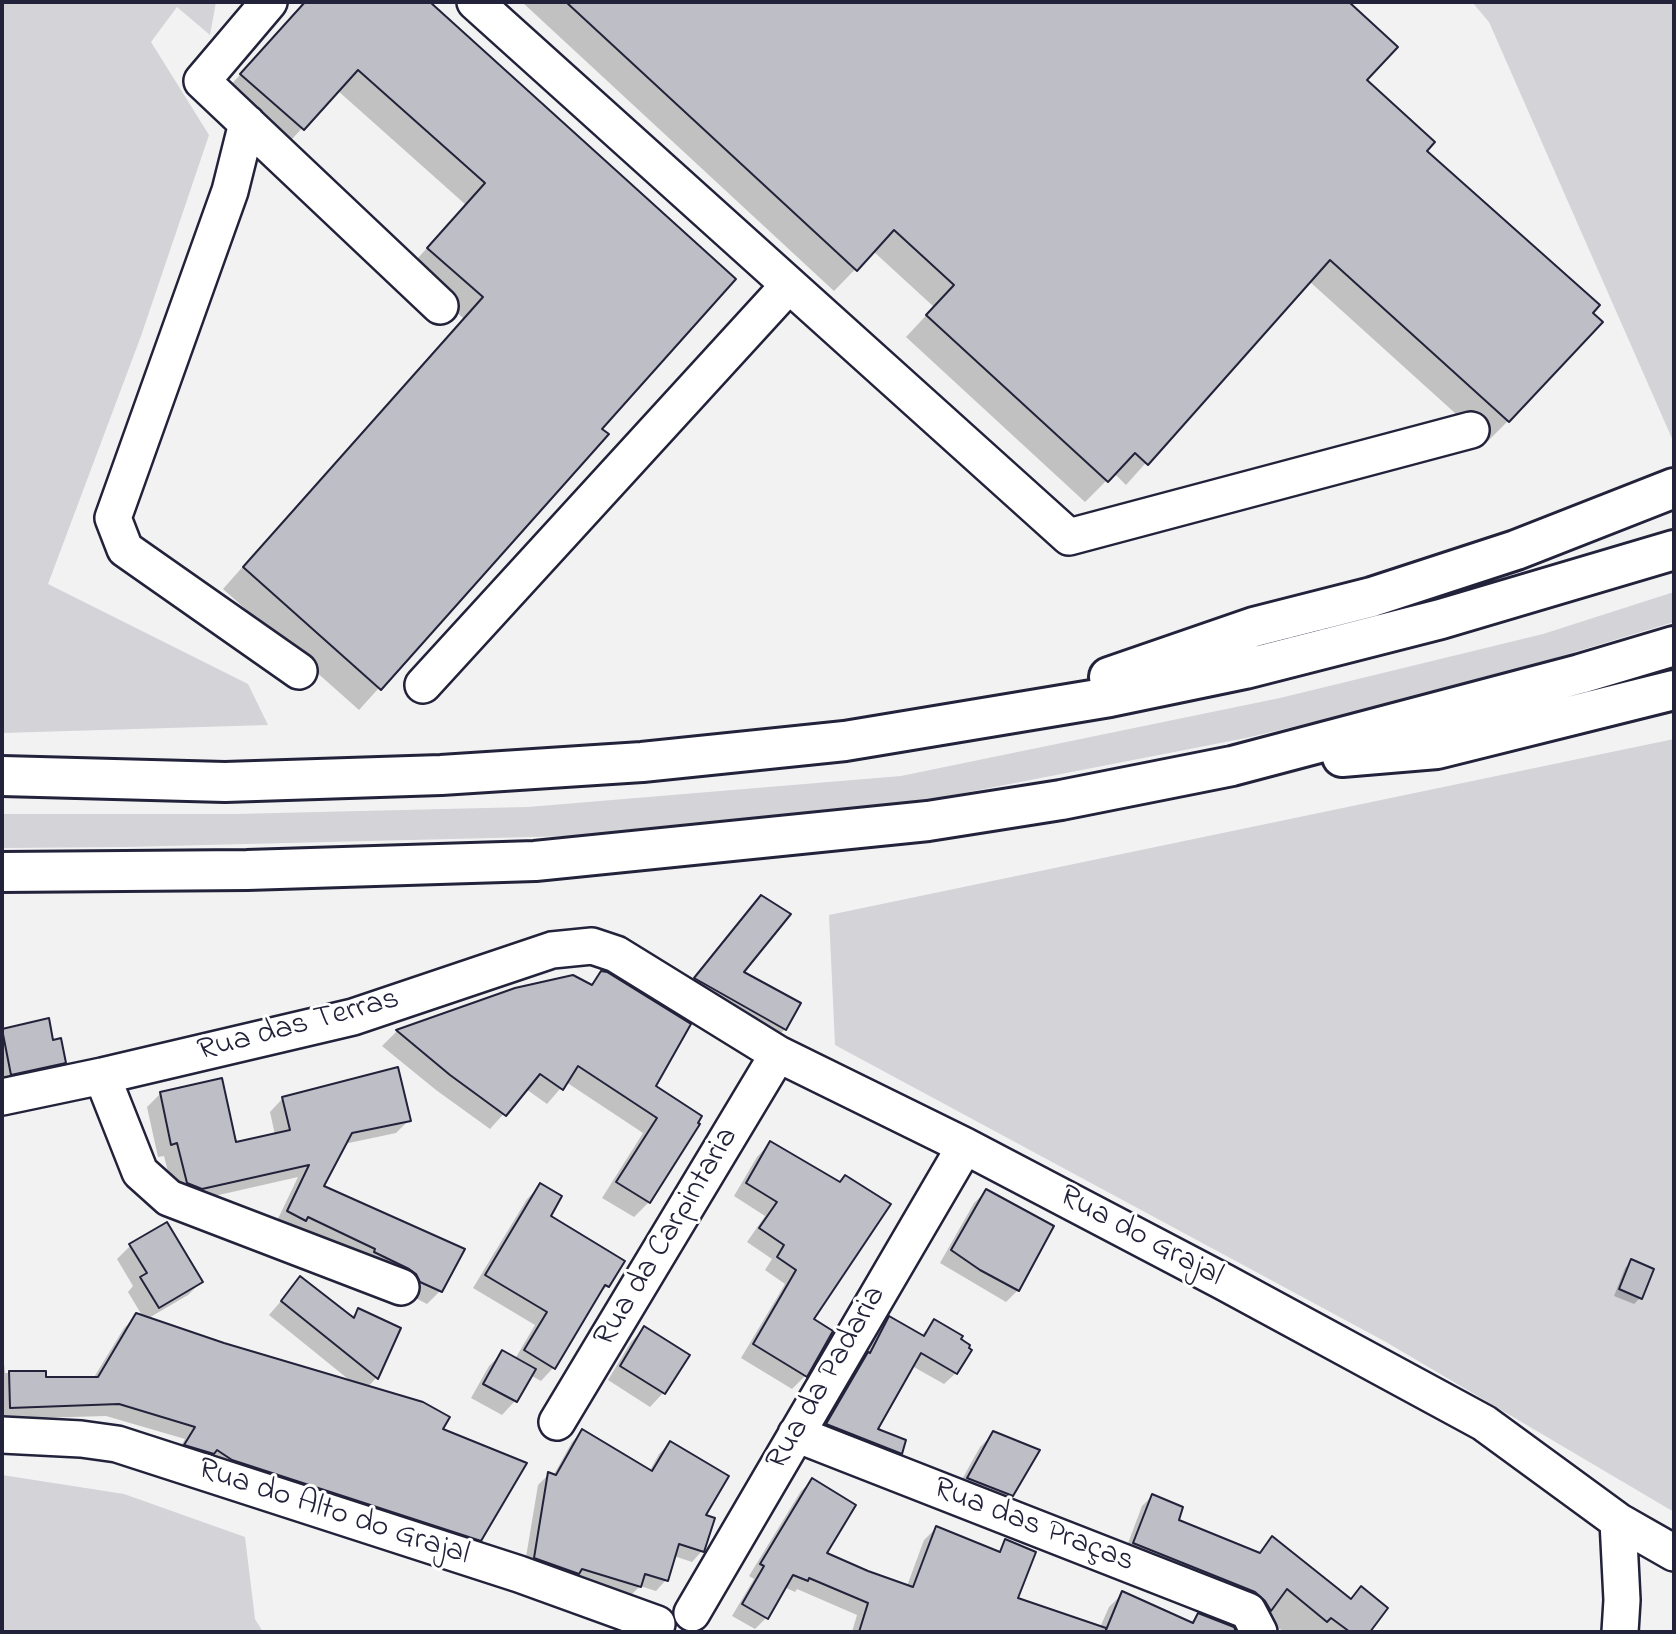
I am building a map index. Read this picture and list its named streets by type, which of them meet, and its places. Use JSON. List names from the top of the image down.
{
  "streets": {
    "street": [
      "Rua das Terras",
      "Rua da Carpintaria",
      "Rua do Grajal",
      "Rua da Padaria",
      "Rua do Alto do Grajal",
      "Rua das Praças"
    ]
  },
  "crossings": [
    ["Rua das Terras", "Rua do Grajal"],
    ["Rua da Carpintaria", "Rua do Grajal"],
    ["Rua do Grajal", "Rua da Padaria"],
    ["Rua da Padaria", "Rua das Praças"]
  ]
}
